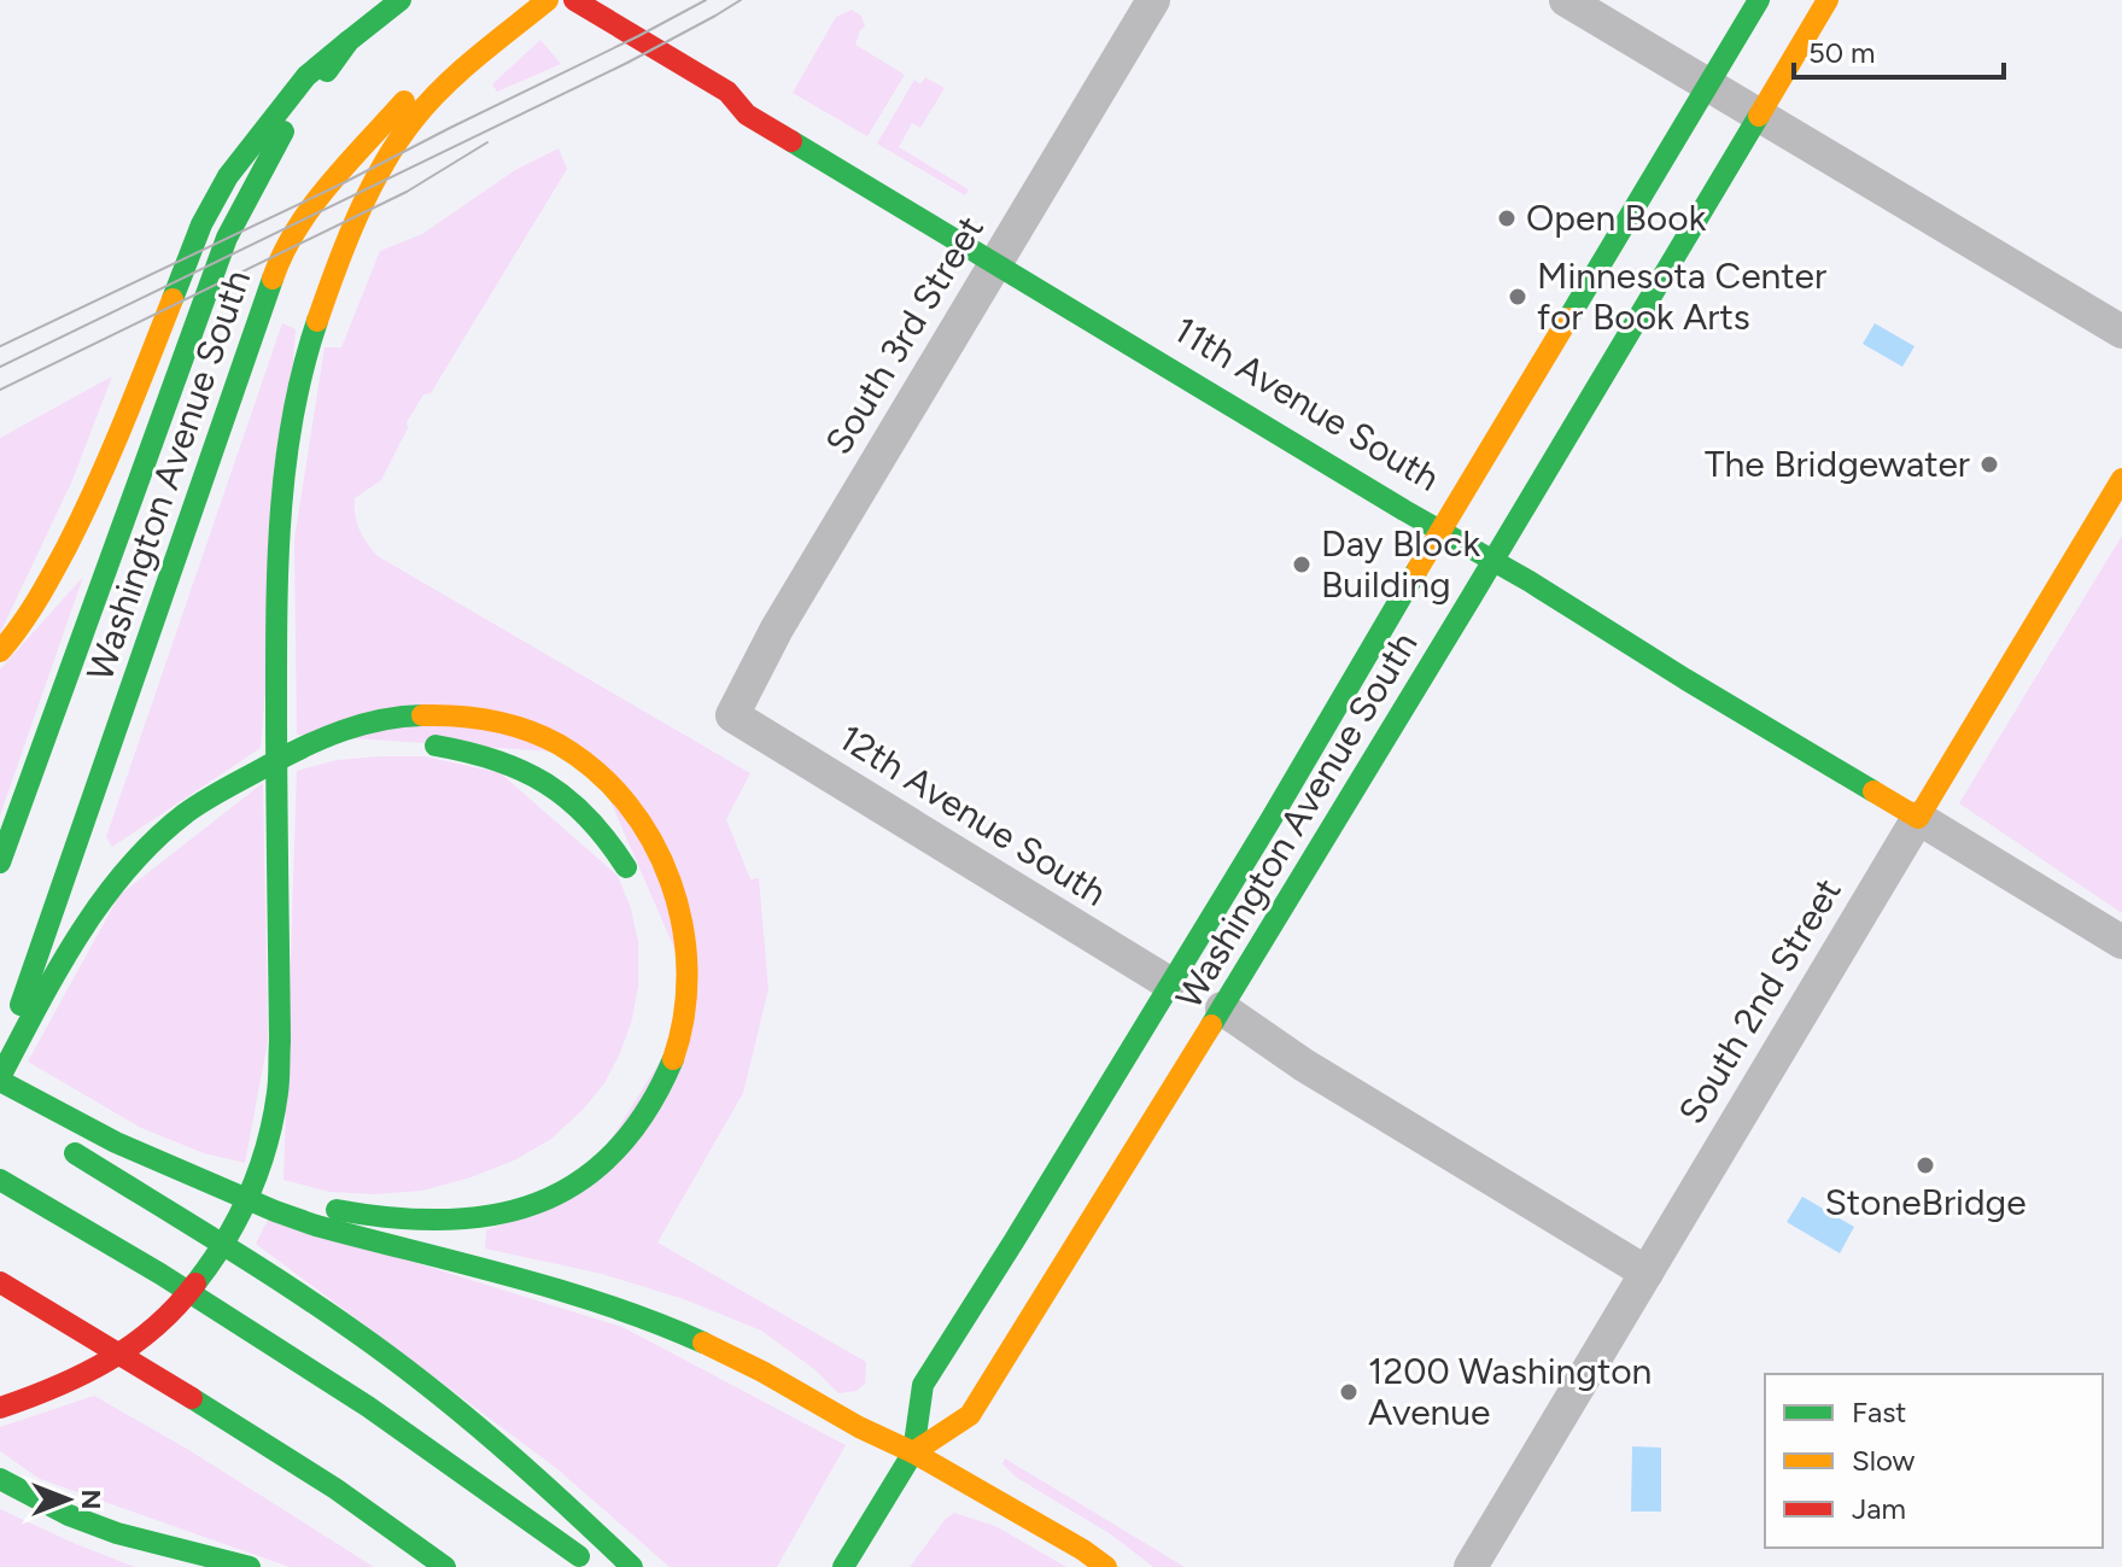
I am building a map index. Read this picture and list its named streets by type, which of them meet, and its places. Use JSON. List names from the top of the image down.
{
  "streets": {
    "main road": ["11th Avenue South", "Washington Avenue South", "South 2nd Street"],
    "street": ["South 3rd Street", "12th Avenue South"]
  },
  "crossings": [
    ["South 3rd Street", "11th Avenue South"],
    ["South 3rd Street", "12th Avenue South"],
    ["11th Avenue South", "Washington Avenue South"],
    ["11th Avenue South", "South 2nd Street"],
    ["Washington Avenue South", "12th Avenue South"]
  ],
  "places": [
    "Open Book",
    "Minnesota Center for Book Arts",
    "The Bridgewater",
    "Day Block Building",
    "StoneBridge",
    "1200 Washington Avenue"
  ],
  "legend": ["Fast", "Slow", "Jam"],
  "scale_bar": "50 m",
  "north": "right"
}
